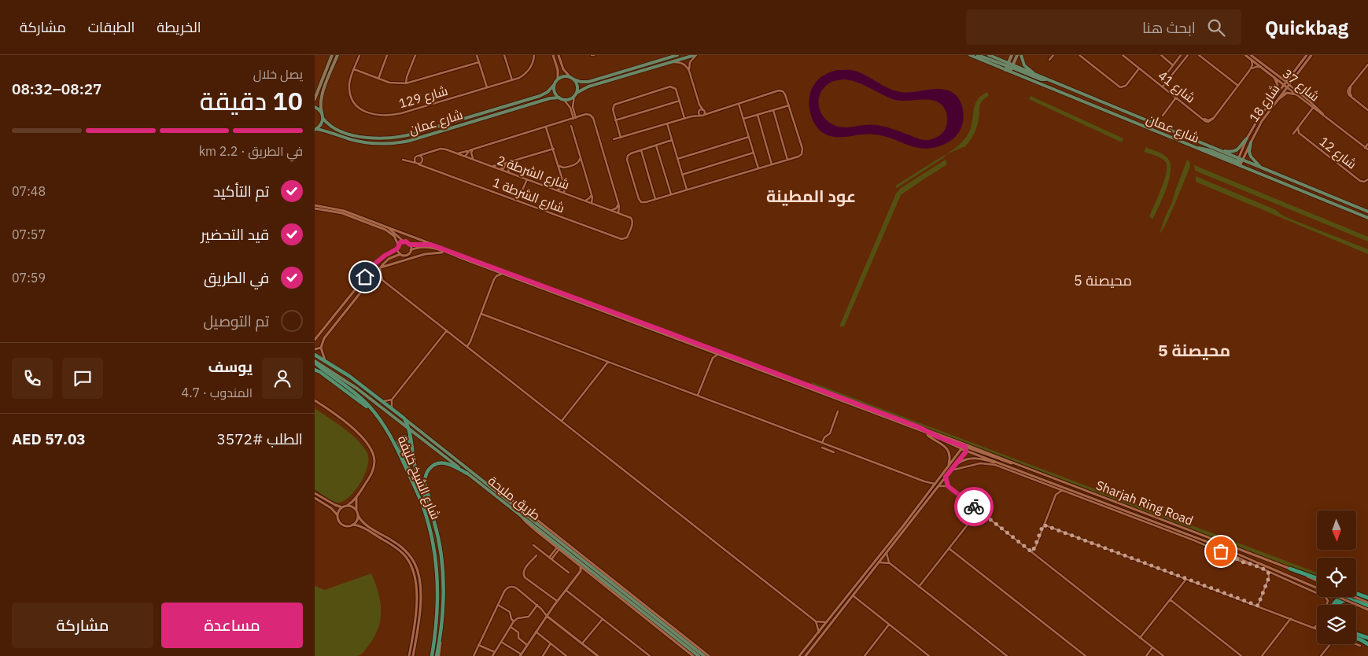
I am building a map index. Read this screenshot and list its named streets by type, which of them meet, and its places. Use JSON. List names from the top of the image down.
{
  "streets": {
    "highway": ["شارع الشيخ خليفة"],
    "main road": ["شارع عمان", "طريق مليحة"],
    "street": [
      "شارع 37",
      "شارع 41",
      "شارع 129",
      "شارع 18",
      "شارع 12",
      "شارع الشرطة 2",
      "شارع الشرطة 1",
      "Sharjah Ring Road"
    ]
  },
  "crossings": [
    ["شارع 37", "شارع 18"],
    ["شارع 18", "شارع عمان"],
    ["شارع الشرطة 2", "شارع الشرطة 1"],
    ["شارع الشيخ خليفة", "طريق مليحة"]
  ],
  "districts": ["عود المطينة", "محيصنة 5", "محيصنة 5"],
  "north": "bottom",
  "page": {
    "header": "Quickbag",
    "search": "ابحث هنا",
    "nav": ["الخريطة", "الطبقات", "مشاركة"],
    "heading": ["10 دقيقة", "يصل خلال", "08:27–08:32"],
    "panel": [
      "يوسف",
      "المندوب · 4.7",
      "الطلب #3572",
      "AED 57.03"
    ],
    "bar": "في الطريق · 2.2 km",
    "list": [
      ["تم التأكيد", "07:48"],
      ["قيد التحضير", "07:57"],
      ["في الطريق", "07:59"],
      "تم التوصيل"
    ],
    "buttons": ["مساعدة", "مشاركة"]
  }
}
